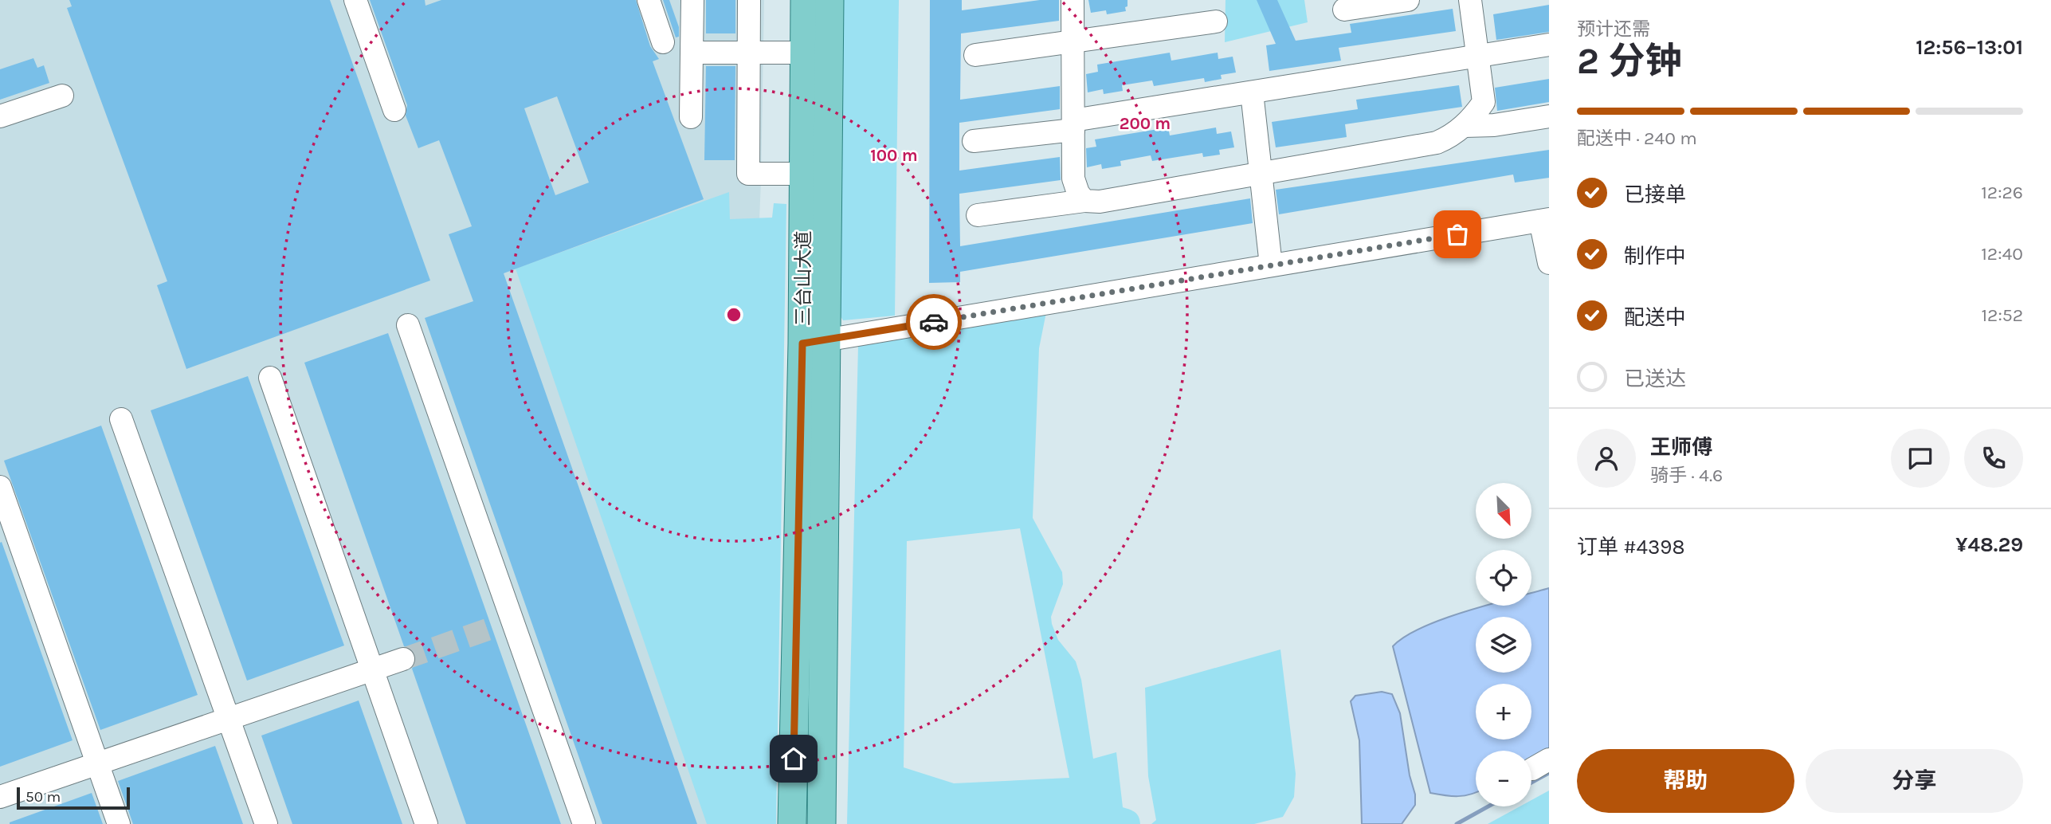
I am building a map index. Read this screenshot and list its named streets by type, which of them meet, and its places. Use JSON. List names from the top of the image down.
{
  "streets": {
    "main road": ["三台山大道"]
  },
  "scale_bar": "50 m",
  "north": "bottom right",
  "page": {
    "heading": ["2 分钟", "预计还需", "12:56–13:01"],
    "panel": [
      "王师傅",
      "骑手 · 4.6",
      "订单 #4398",
      "¥48.29"
    ],
    "bar": "配送中 · 240 m",
    "list": [
      ["已接单", "12:26"],
      ["制作中", "12:40"],
      ["配送中", "12:52"],
      "已送达"
    ],
    "map_buttons": ["+", "−"],
    "buttons": ["帮助", "分享"],
    "scale": "50 m"
  },
  "rings": ["200 m", "100 m"]
}
